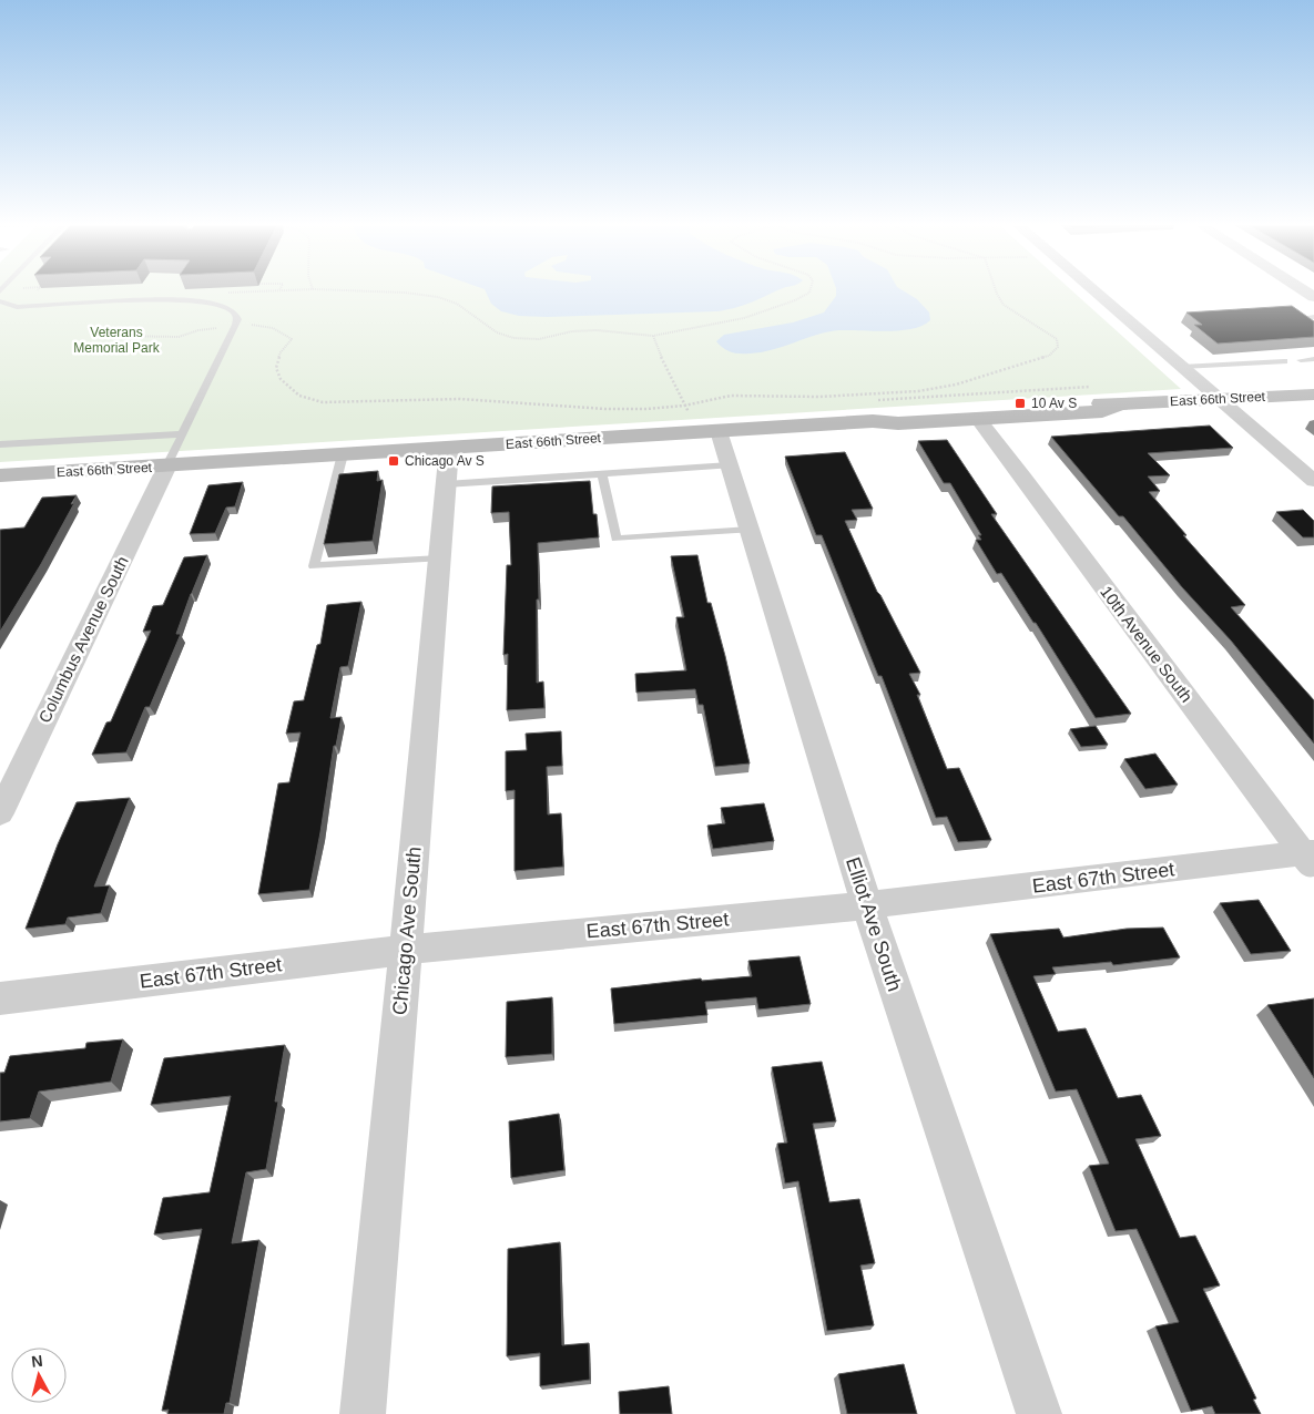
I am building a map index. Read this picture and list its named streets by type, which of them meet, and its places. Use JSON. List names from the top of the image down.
{
  "streets": {
    "main road": ["East 66th Street"],
    "street": [
      "Columbus Avenue South",
      "10th Avenue South",
      "East 67th Street",
      "Elliot Ave South",
      "Chicago Ave South"
    ]
  },
  "crossings": [
    ["East 66th Street", "Columbus Avenue South"],
    ["East 66th Street", "10th Avenue South"],
    ["East 66th Street", "Elliot Ave South"],
    ["East 66th Street", "Chicago Ave South"],
    ["10th Avenue South", "East 67th Street"],
    ["East 67th Street", "Elliot Ave South"],
    ["East 67th Street", "Chicago Ave South"]
  ],
  "parks": ["Veterans Memorial Park"],
  "places": {
    "transit": ["10 Av S", "Chicago Av S"]
  },
  "north": "top"
}
